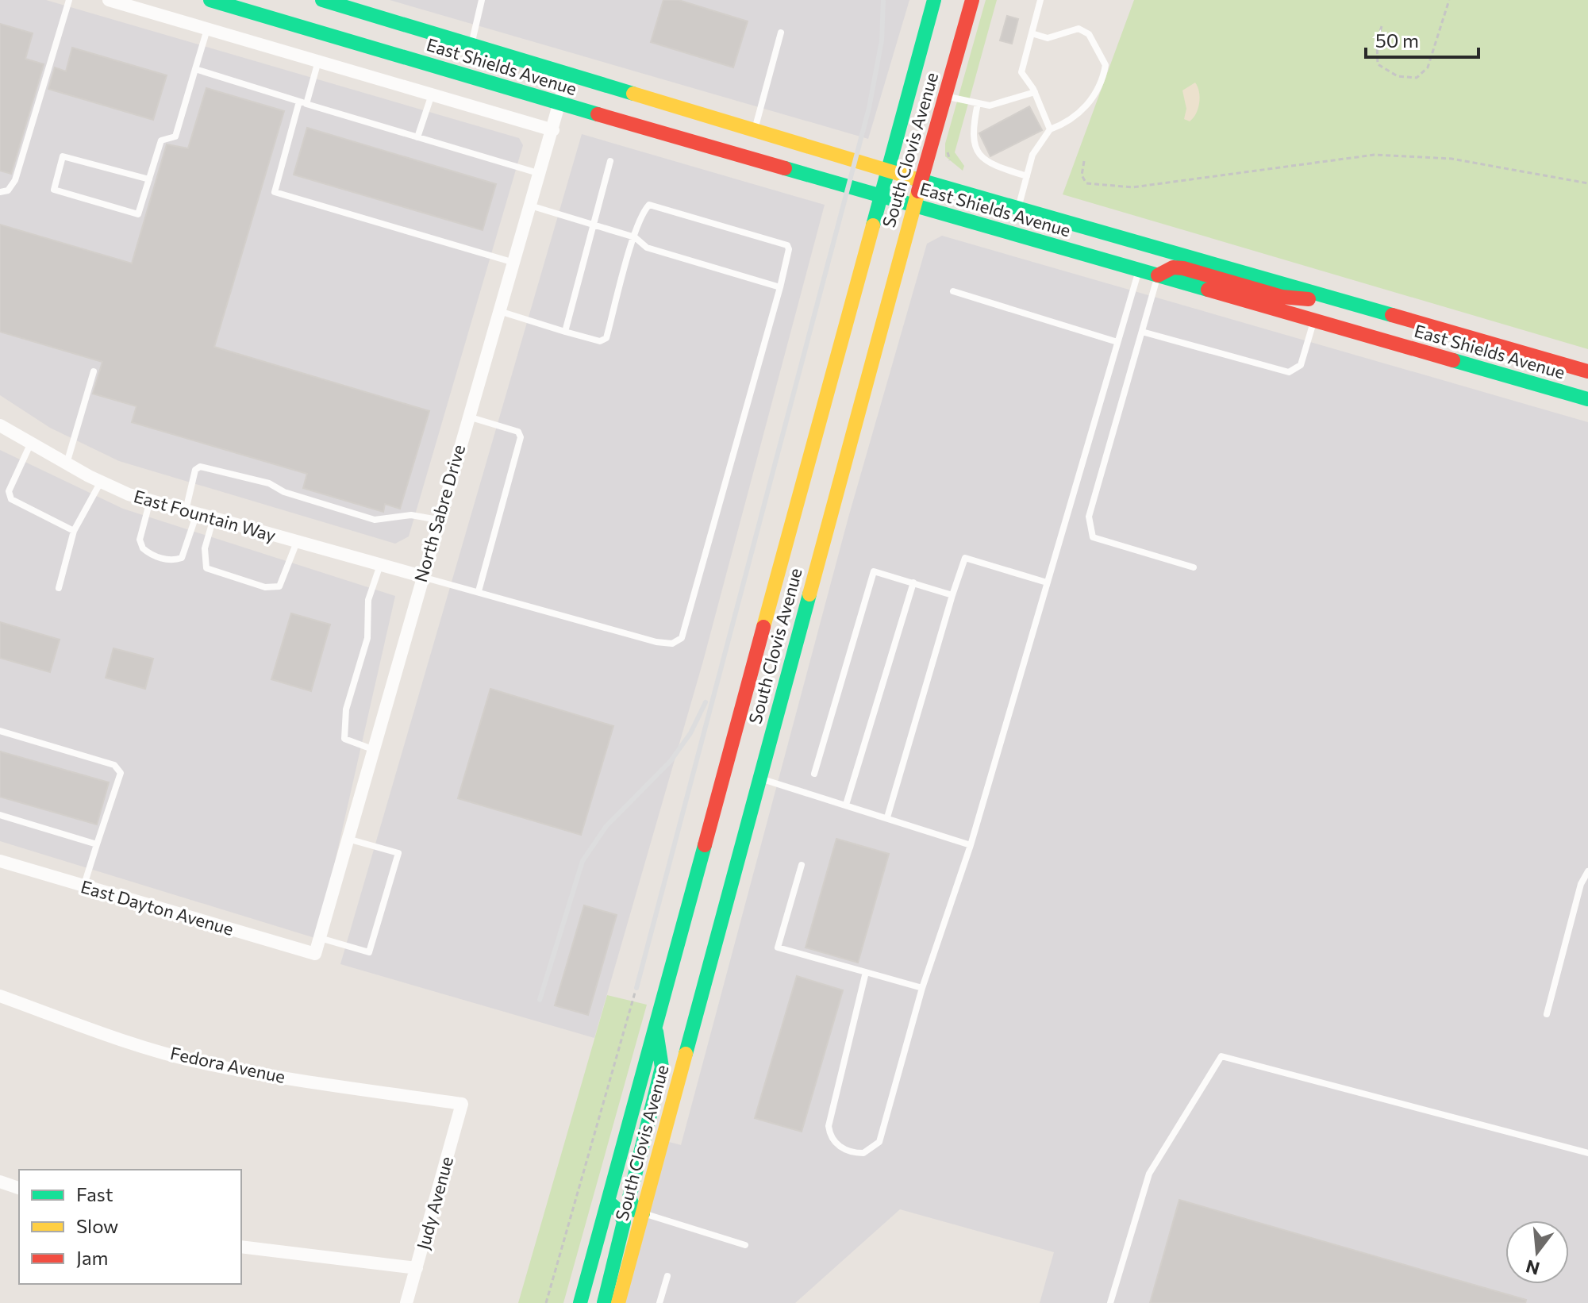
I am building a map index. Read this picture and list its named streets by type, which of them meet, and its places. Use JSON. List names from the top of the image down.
{
  "streets": {
    "main road": ["East Shields Avenue", "South Clovis Avenue"],
    "street": [
      "North Sabre Drive",
      "East Fountain Way",
      "East Dayton Avenue",
      "Fedora Avenue",
      "Judy Avenue"
    ]
  },
  "crossings": [
    ["East Shields Avenue", "South Clovis Avenue"],
    ["East Shields Avenue", "North Sabre Drive"],
    ["North Sabre Drive", "East Fountain Way"],
    ["North Sabre Drive", "East Dayton Avenue"],
    ["Fedora Avenue", "Judy Avenue"]
  ],
  "legend": ["Fast", "Slow", "Jam"],
  "scale_bar": "50 m",
  "north": "bottom"
}
